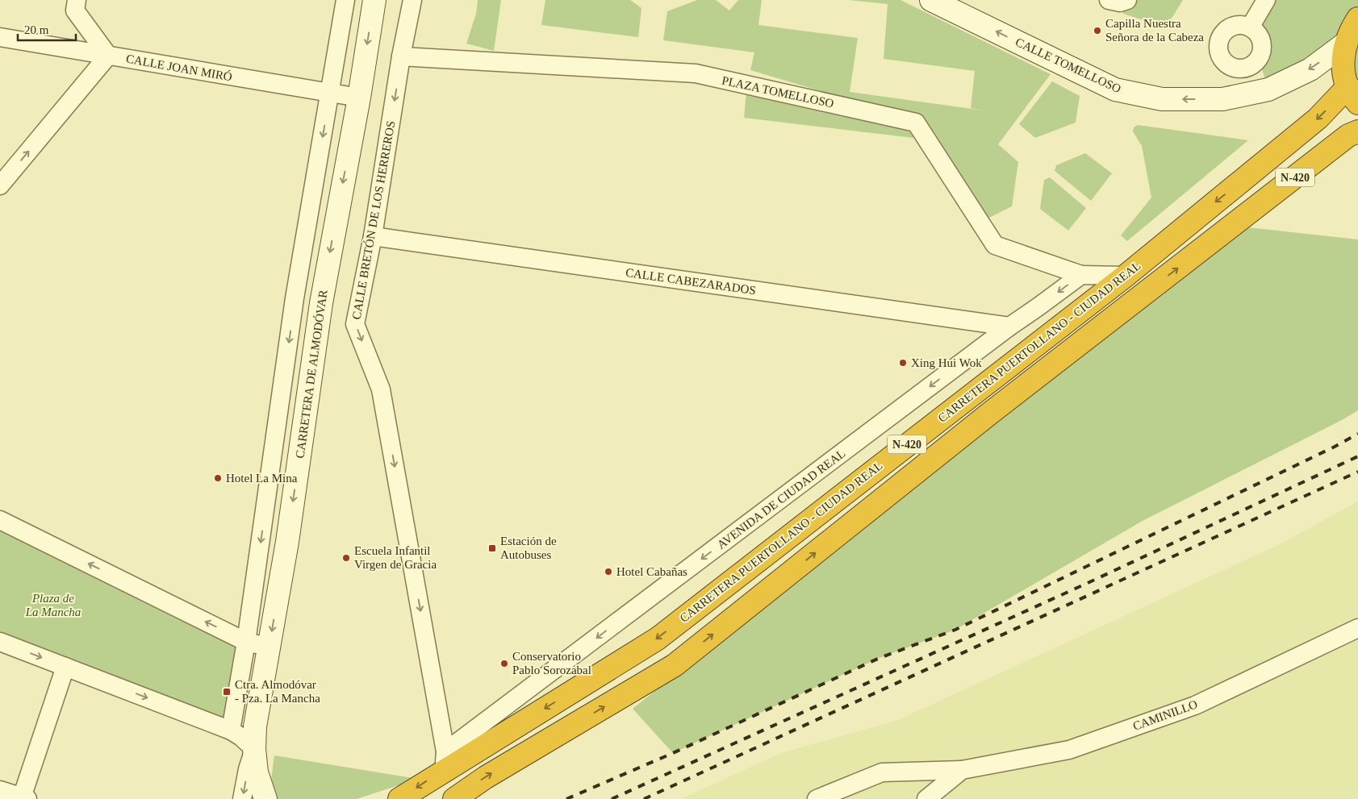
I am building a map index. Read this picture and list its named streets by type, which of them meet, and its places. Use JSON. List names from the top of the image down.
{
  "streets": {
    "highway": ["N-420", "CARRETERA PUERTOLLANO - CIUDAD REAL"],
    "main road": ["CALLE TOMELLOSO", "CARRETERA DE ALMODÓVAR"],
    "street": [
      "CALLE JOAN MIRÓ",
      "PLAZA TOMELLOSO",
      "CALLE BRETÓN DE LOS HERREROS",
      "CALLE CABEZARADOS",
      "AVENIDA DE CIUDAD REAL",
      "CAMINILLO"
    ]
  },
  "crossings": [
    ["CALLE TOMELLOSO", "N-420"],
    ["CALLE JOAN MIRÓ", "CARRETERA DE ALMODÓVAR"],
    ["PLAZA TOMELLOSO", "CALLE BRETÓN DE LOS HERREROS"],
    ["PLAZA TOMELLOSO", "AVENIDA DE CIUDAD REAL"],
    ["N-420", "CARRETERA PUERTOLLANO - CIUDAD REAL"],
    ["CALLE BRETÓN DE LOS HERREROS", "CALLE CABEZARADOS"],
    ["CALLE BRETÓN DE LOS HERREROS", "CARRETERA PUERTOLLANO - CIUDAD REAL"],
    ["CALLE BRETÓN DE LOS HERREROS", "AVENIDA DE CIUDAD REAL"],
    ["CALLE CABEZARADOS", "AVENIDA DE CIUDAD REAL"],
    ["CARRETERA PUERTOLLANO - CIUDAD REAL", "AVENIDA DE CIUDAD REAL"]
  ],
  "one_way": ["CALLE TOMELLOSO", "CARRETERA DE ALMODÓVAR", "AVENIDA DE CIUDAD REAL"],
  "parks": ["Plaza de La Mancha"],
  "places": {
    "other": [
      "Capilla Nuestra Señora de la Cabeza",
      "Xing Hui Wok",
      "Hotel La Mina",
      "Escuela Infantil Virgen de Gracia",
      "Hotel Cabañas",
      "Conservatorio Pablo Sorozabal"
    ],
    "transit": ["Estación de Autobuses", "Ctra. Almodóvar - Pza. La Mancha"]
  },
  "scale_bar": "20 m"
}
